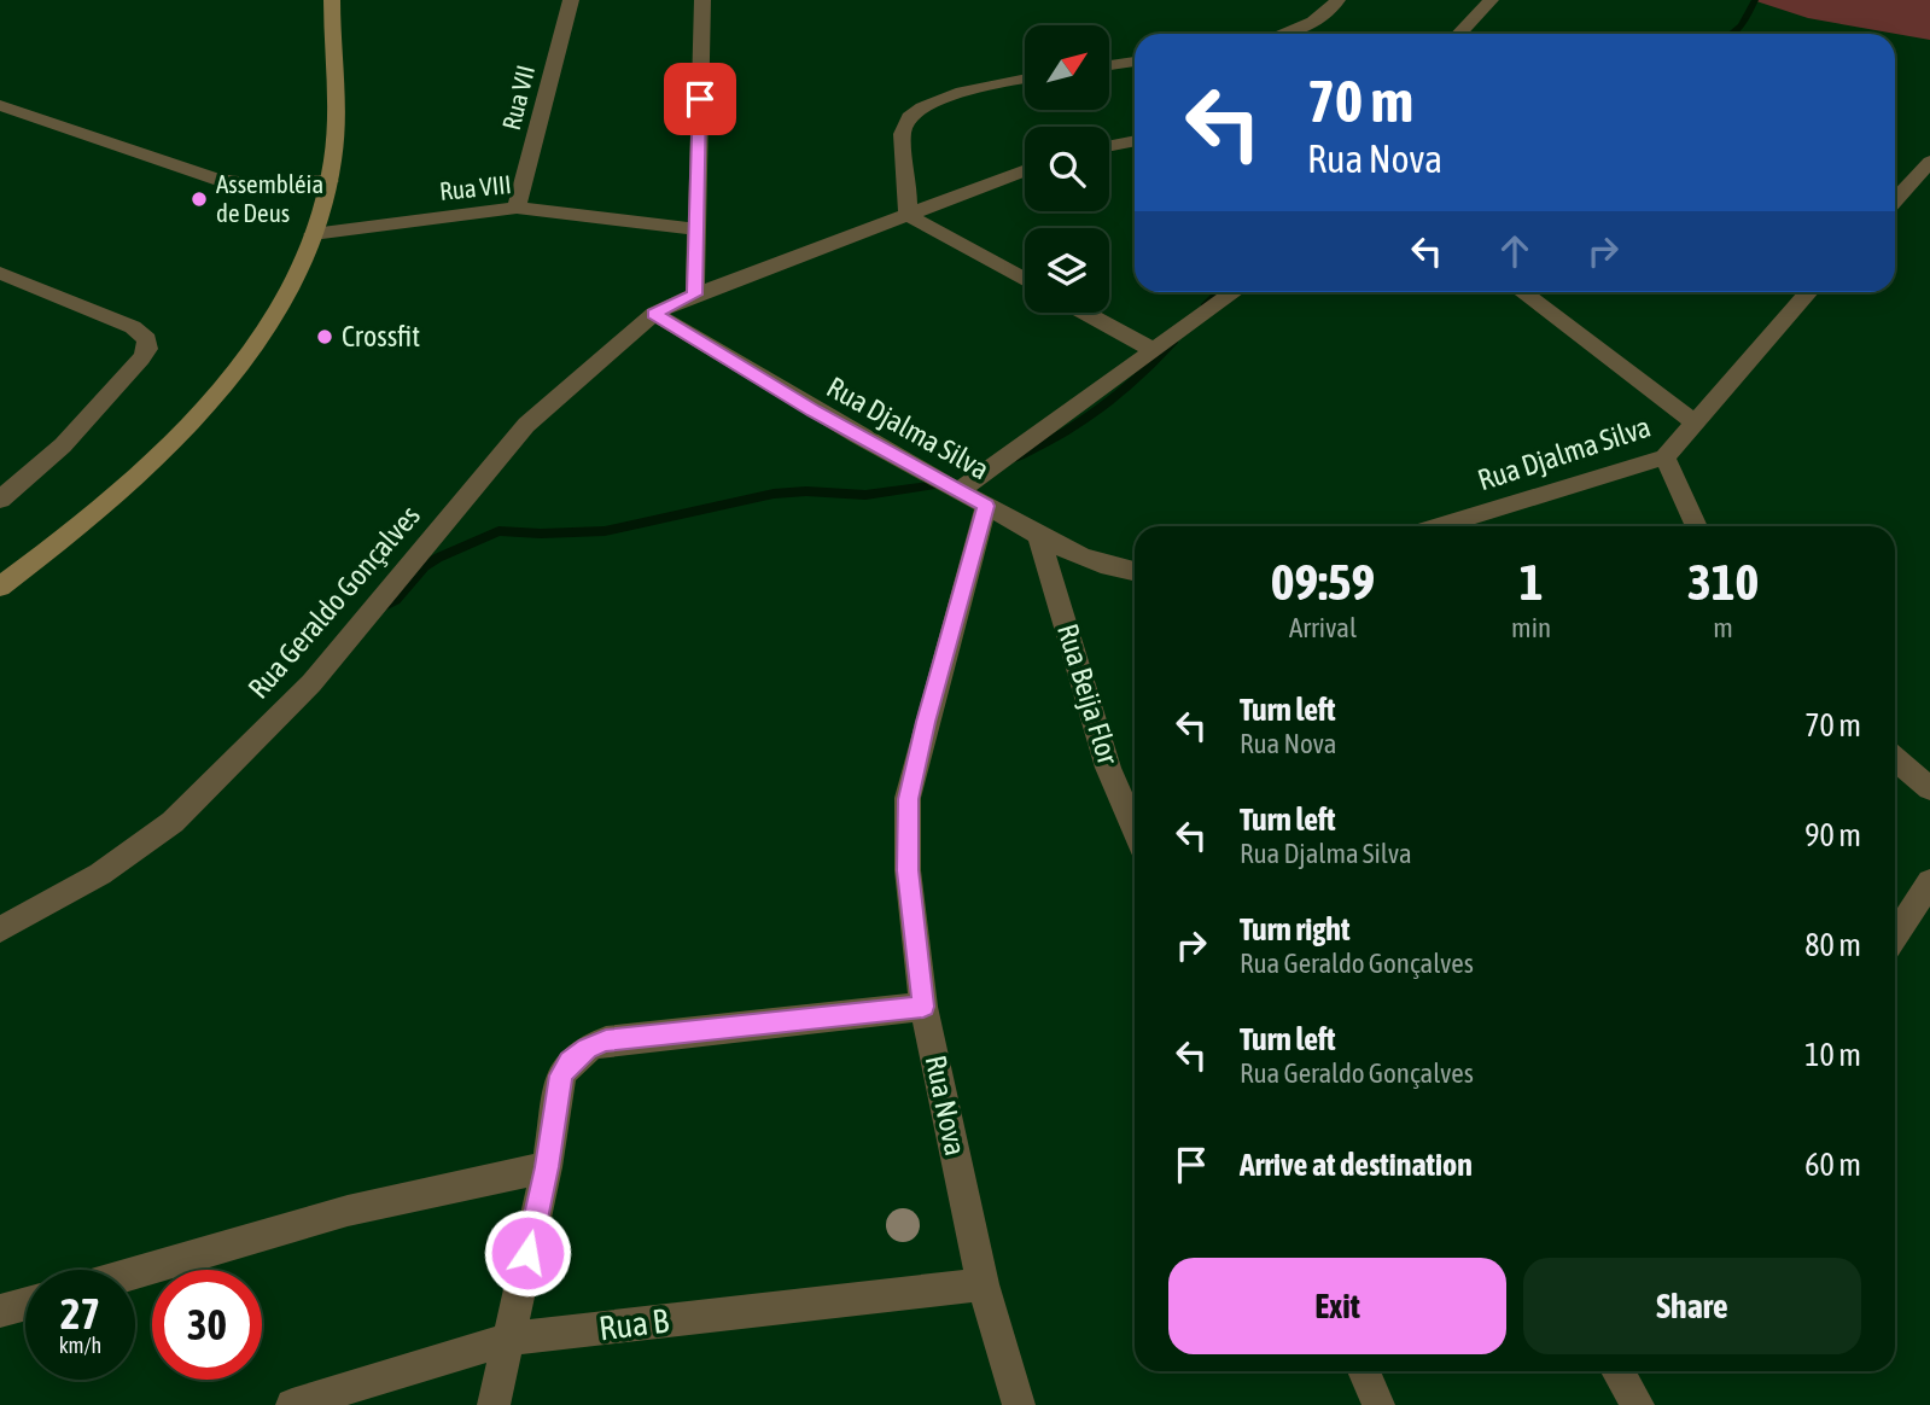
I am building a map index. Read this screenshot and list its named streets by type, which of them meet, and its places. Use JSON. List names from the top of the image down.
{
  "streets": {
    "street": [
      "Rua VII",
      "Rua VIII",
      "Rua Djalma Silva",
      "Rua Geraldo Gonçalves",
      "Rua Beija Flor",
      "Rua Nova",
      "Rua B"
    ]
  },
  "crossings": [
    ["Rua VII", "Rua VIII"],
    ["Rua Djalma Silva", "Rua Geraldo Gonçalves"],
    ["Rua Djalma Silva", "Rua Beija Flor"],
    ["Rua Djalma Silva", "Rua Nova"],
    ["Rua Nova", "Rua B"]
  ],
  "places": ["Assembléia de Deus", "Crossfit"],
  "north": "top right",
  "page": {
    "turn": ["70 m", "Rua Nova"],
    "eta": [
      "09:59",
      "Arrival",
      "1",
      "min",
      "310",
      "m"
    ],
    "list": [
      {
        "name": "Turn left",
        "note": "Rua Nova",
        "value": "70 m"
      },
      {
        "name": "Turn left",
        "note": "Rua Djalma Silva",
        "value": "90 m"
      },
      {
        "name": "Turn right",
        "note": "Rua Geraldo Gonçalves",
        "value": "80 m"
      },
      {
        "name": "Turn left",
        "note": "Rua Geraldo Gonçalves",
        "value": "10 m"
      },
      {
        "name": "Arrive at destination",
        "value": "60 m"
      }
    ],
    "buttons": ["Exit", "Share"],
    "speed": "27 km/h",
    "limit": "30"
  }
}
